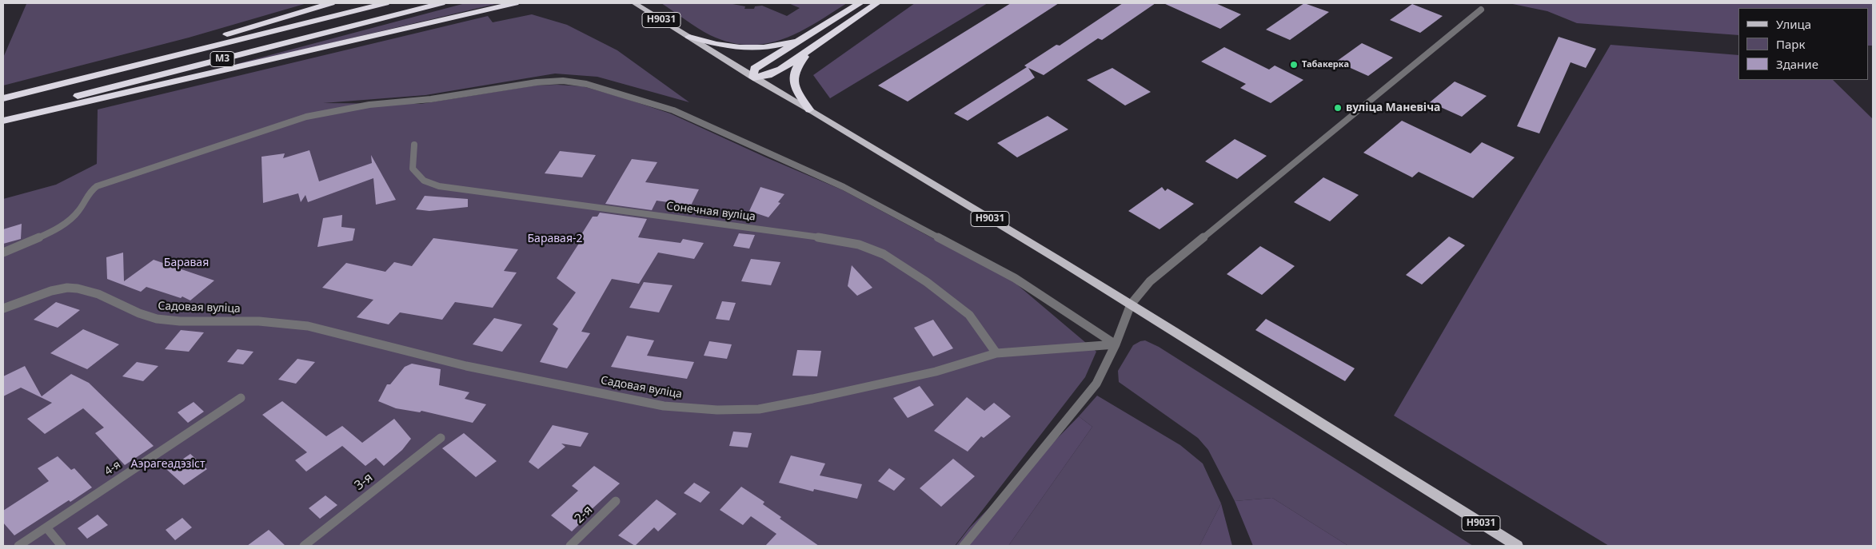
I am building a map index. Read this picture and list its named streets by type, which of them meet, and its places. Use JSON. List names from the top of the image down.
{
  "streets": {
    "highway": ["М3"],
    "main road": ["Н9031"],
    "street": [
      "Сонечная вуліца",
      "Садовая вуліца",
      "4-я",
      "3-я",
      "2-я"
    ]
  },
  "crossings": [
    ["Сонечная вуліца", "Садовая вуліца"]
  ],
  "parks": ["Баравая-2", "Баравая", "Аэрагеадэзіст"],
  "places": ["Табакерка", "вуліца Маневіча"],
  "legend": ["Улица", "Парк", "Здание"]
}
